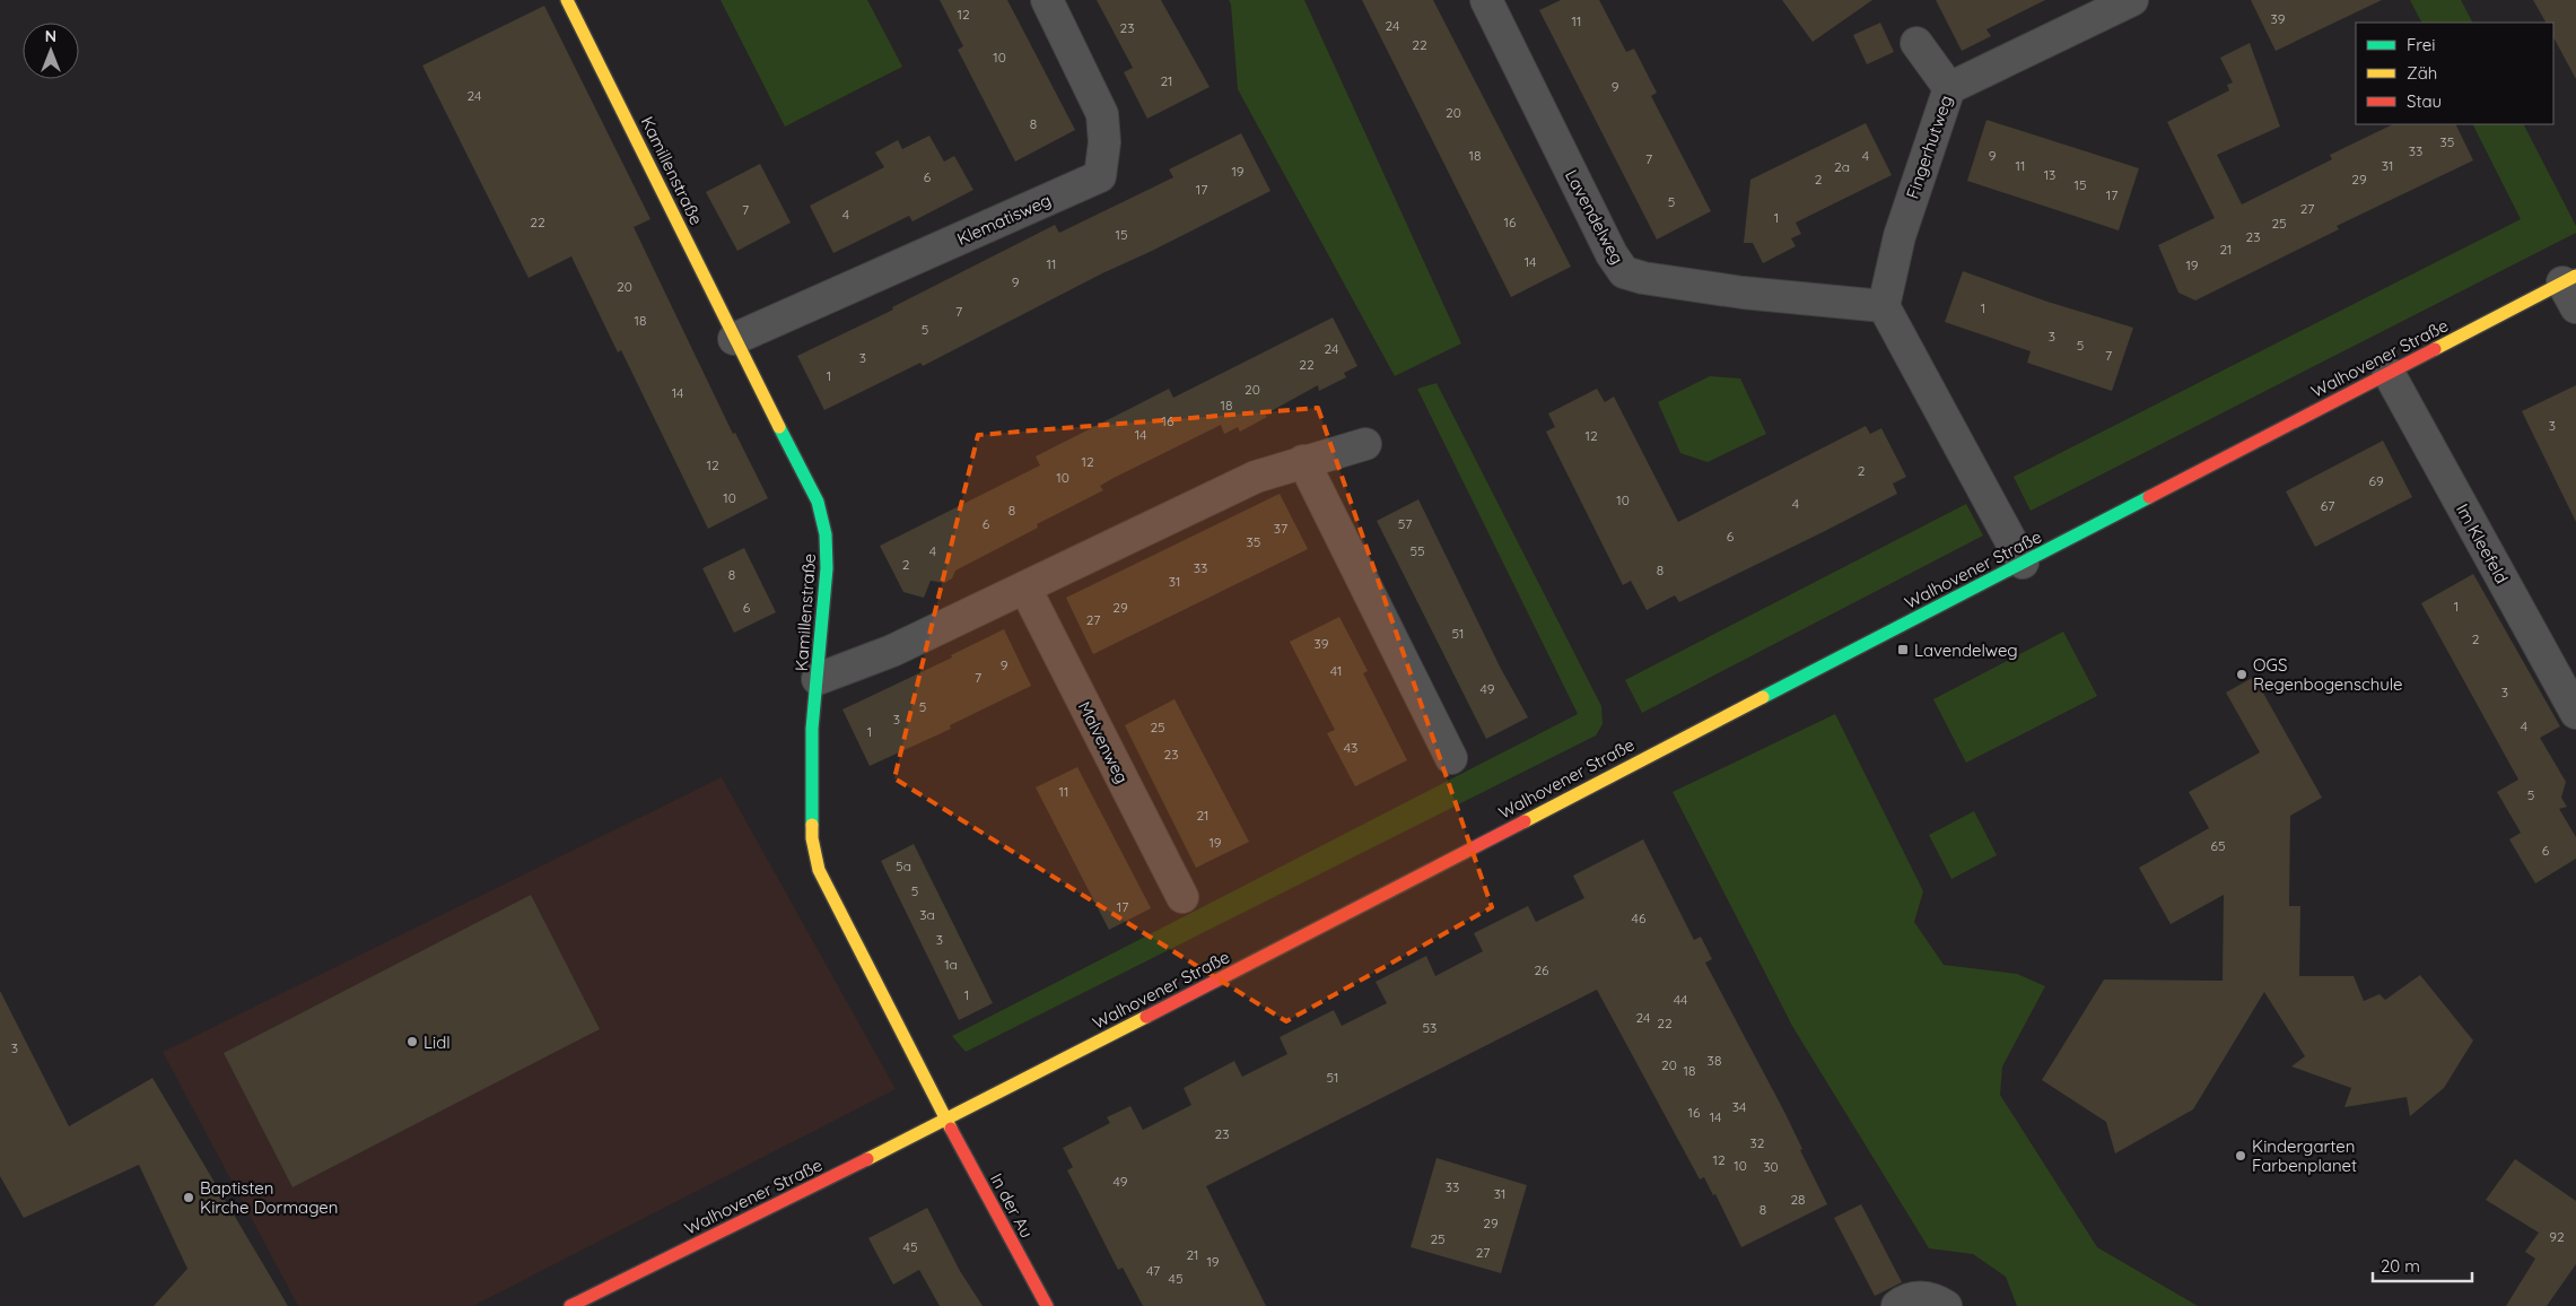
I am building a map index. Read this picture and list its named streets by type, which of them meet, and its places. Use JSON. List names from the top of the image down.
{
  "streets": {
    "street": [
      "Fingerhutweg",
      "Kamillenstraße",
      "Lavendelweg",
      "Klematisweg",
      "Walhovener Straße",
      "Im Kleefeld",
      "Malvenweg",
      "In der Au"
    ]
  },
  "crossings": [
    ["Fingerhutweg", "Lavendelweg"],
    ["Kamillenstraße", "Klematisweg"],
    ["Kamillenstraße", "Walhovener Straße"],
    ["Kamillenstraße", "In der Au"],
    ["Walhovener Straße", "Im Kleefeld"],
    ["Walhovener Straße", "In der Au"]
  ],
  "places": {
    "transit": ["Lavendelweg"],
    "other": [
      "OGS Regenbogenschule",
      "Lidl",
      "Kindergarten Farbenplanet",
      "Baptisten Kirche Dormagen"
    ]
  },
  "house_numbers": [
    "12",
    "39",
    "11",
    "24",
    "23",
    "22",
    "10",
    "21",
    "9",
    "24",
    "20",
    "8",
    "35",
    "33",
    "18",
    "4",
    "9",
    "7",
    "11",
    "31",
    "2a",
    "19",
    "13",
    "6",
    "2",
    "29",
    "15",
    "17",
    "17",
    "5",
    "27",
    "7",
    "4",
    "1",
    "22",
    "16",
    "25",
    "15",
    "23",
    "21",
    "14",
    "11",
    "19",
    "9",
    "20",
    "1",
    "7",
    "18",
    "5",
    "3",
    "5",
    "24",
    "7",
    "3",
    "22",
    "1",
    "20",
    "14",
    "18",
    "16",
    "3",
    "14",
    "12",
    "12",
    "12",
    "2",
    "10",
    "69",
    "10",
    "10",
    "4",
    "67",
    "8",
    "6",
    "57",
    "37",
    "6",
    "35",
    "4",
    "55",
    "2",
    "33",
    "8",
    "8",
    "31",
    "1",
    "6",
    "29",
    "27",
    "51",
    "2",
    "39",
    "9",
    "41",
    "7",
    "49",
    "3",
    "5",
    "3",
    "4",
    "25",
    "1",
    "43",
    "23",
    "11",
    "5",
    "21",
    "19",
    "65",
    "6",
    "5a",
    "5",
    "17",
    "3a",
    "46",
    "3",
    "1a",
    "26",
    "1",
    "44",
    "24",
    "22",
    "53",
    "3",
    "38",
    "20",
    "18",
    "51",
    "34",
    "16",
    "14",
    "23",
    "32",
    "12",
    "10",
    "30",
    "49",
    "33",
    "31",
    "28",
    "8",
    "29",
    "92",
    "25",
    "45",
    "27",
    "21",
    "19",
    "47",
    "45"
  ],
  "legend": ["Frei", "Zäh", "Stau"],
  "scale_bar": "20 m",
  "north": "top"
}
